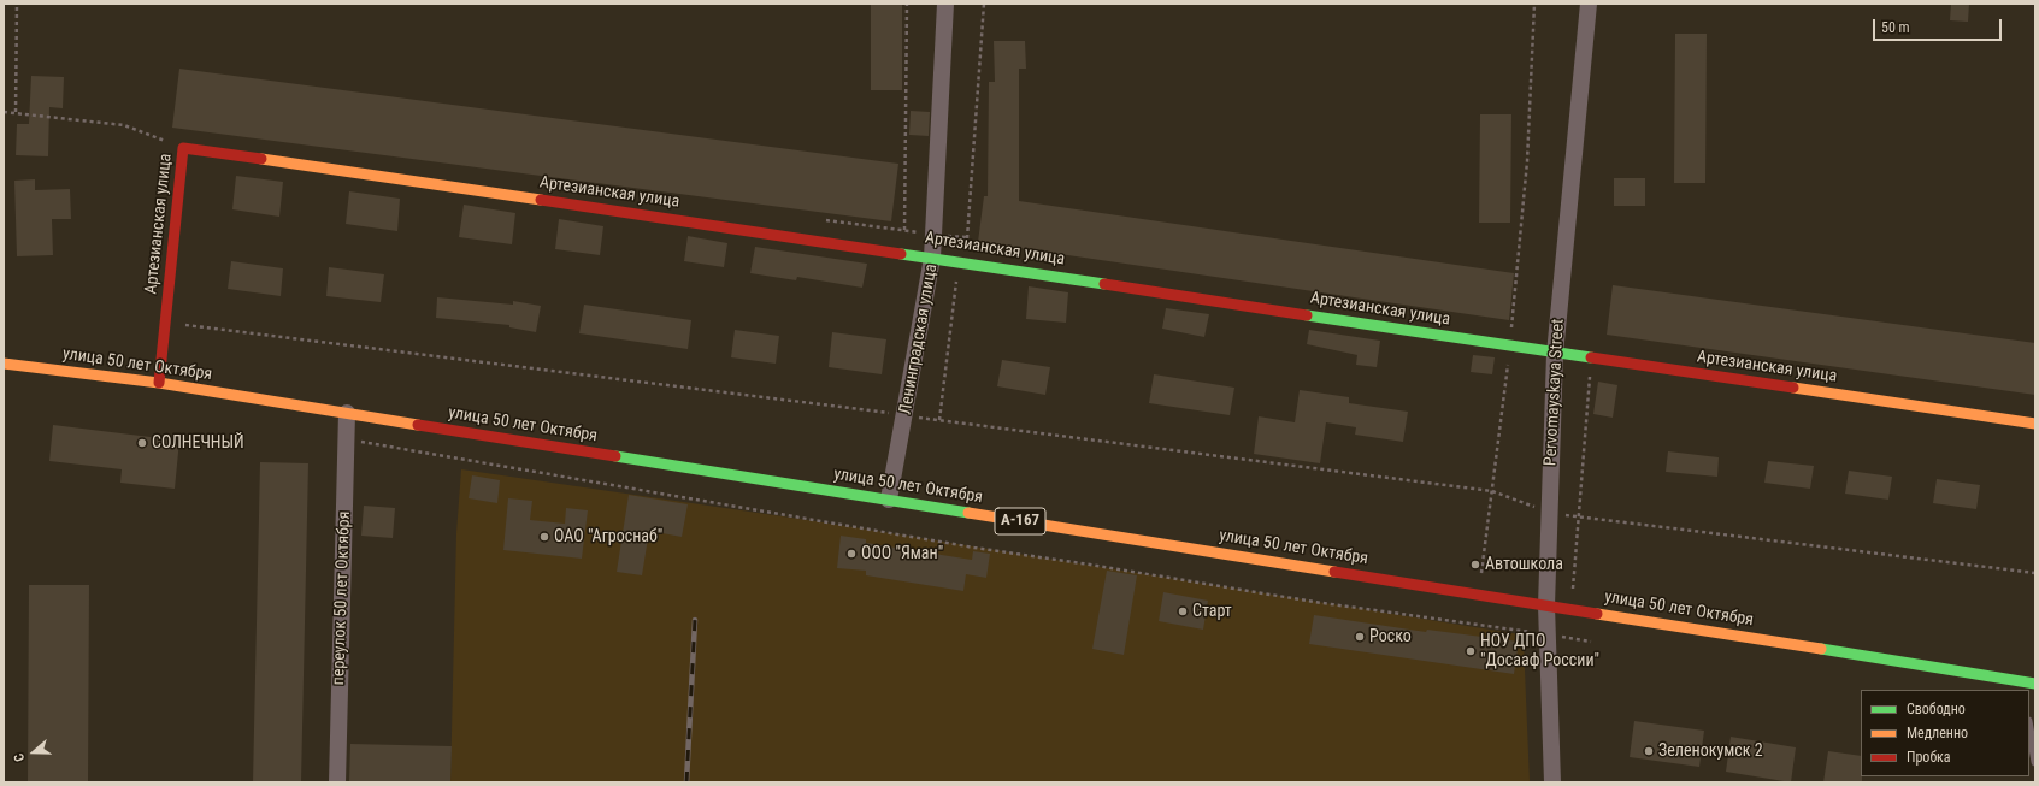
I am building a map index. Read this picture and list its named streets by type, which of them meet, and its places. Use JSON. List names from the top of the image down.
{
  "streets": {
    "main road": ["Артезианская улица", "улица 50 лет Октября", "А-167"],
    "street": ["Ленинградская улица", "Pervomayskaya Street", "переулок 50 лет Октября"]
  },
  "crossings": [
    ["Артезианская улица", "Ленинградская улица"],
    ["Артезианская улица", "улица 50 лет Октября"],
    ["Артезианская улица", "Pervomayskaya Street"],
    ["Ленинградская улица", "улица 50 лет Октября"],
    ["улица 50 лет Октября", "Pervomayskaya Street"],
    ["улица 50 лет Октября", "переулок 50 лет Октября"]
  ],
  "places": [
    "СОЛНЕЧНЫЙ",
    "ОАО \"Агроснаб\"",
    "ООО \"Яман\"",
    "Автошкола",
    "Старт",
    "Роско",
    "НОУ ДПО \"Досааф России\"",
    "Зеленокумск 2"
  ],
  "legend": ["Свободно", "Медленно", "Пробка"],
  "scale_bar": "50 m",
  "north": "left"
}
